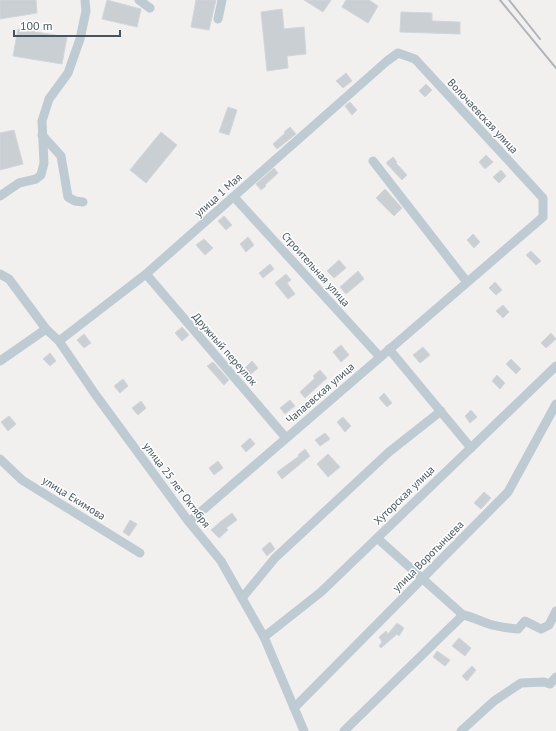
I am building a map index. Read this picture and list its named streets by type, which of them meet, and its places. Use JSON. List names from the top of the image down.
{
  "streets": {
    "street": [
      "Волочаевская улица",
      "улица 1 Мая",
      "Строительная улица",
      "Дружный переулок",
      "Чапаевская улица",
      "улица 25 лет Октября",
      "Хуторская улица",
      "улица Екимова",
      "улица Воротынцева"
    ]
  },
  "crossings": [
    ["Волочаевская улица", "улица 1 Мая"],
    ["Волочаевская улица", "Чапаевская улица"],
    ["улица 1 Мая", "Строительная улица"],
    ["улица 1 Мая", "Дружный переулок"],
    ["улица 1 Мая", "улица 25 лет Октября"],
    ["Строительная улица", "Чапаевская улица"],
    ["Дружный переулок", "Чапаевская улица"],
    ["Чапаевская улица", "улица 25 лет Октября"],
    ["улица 25 лет Октября", "Хуторская улица"],
    ["улица 25 лет Октября", "улица Воротынцева"]
  ],
  "scale_bar": "100 m"
}
